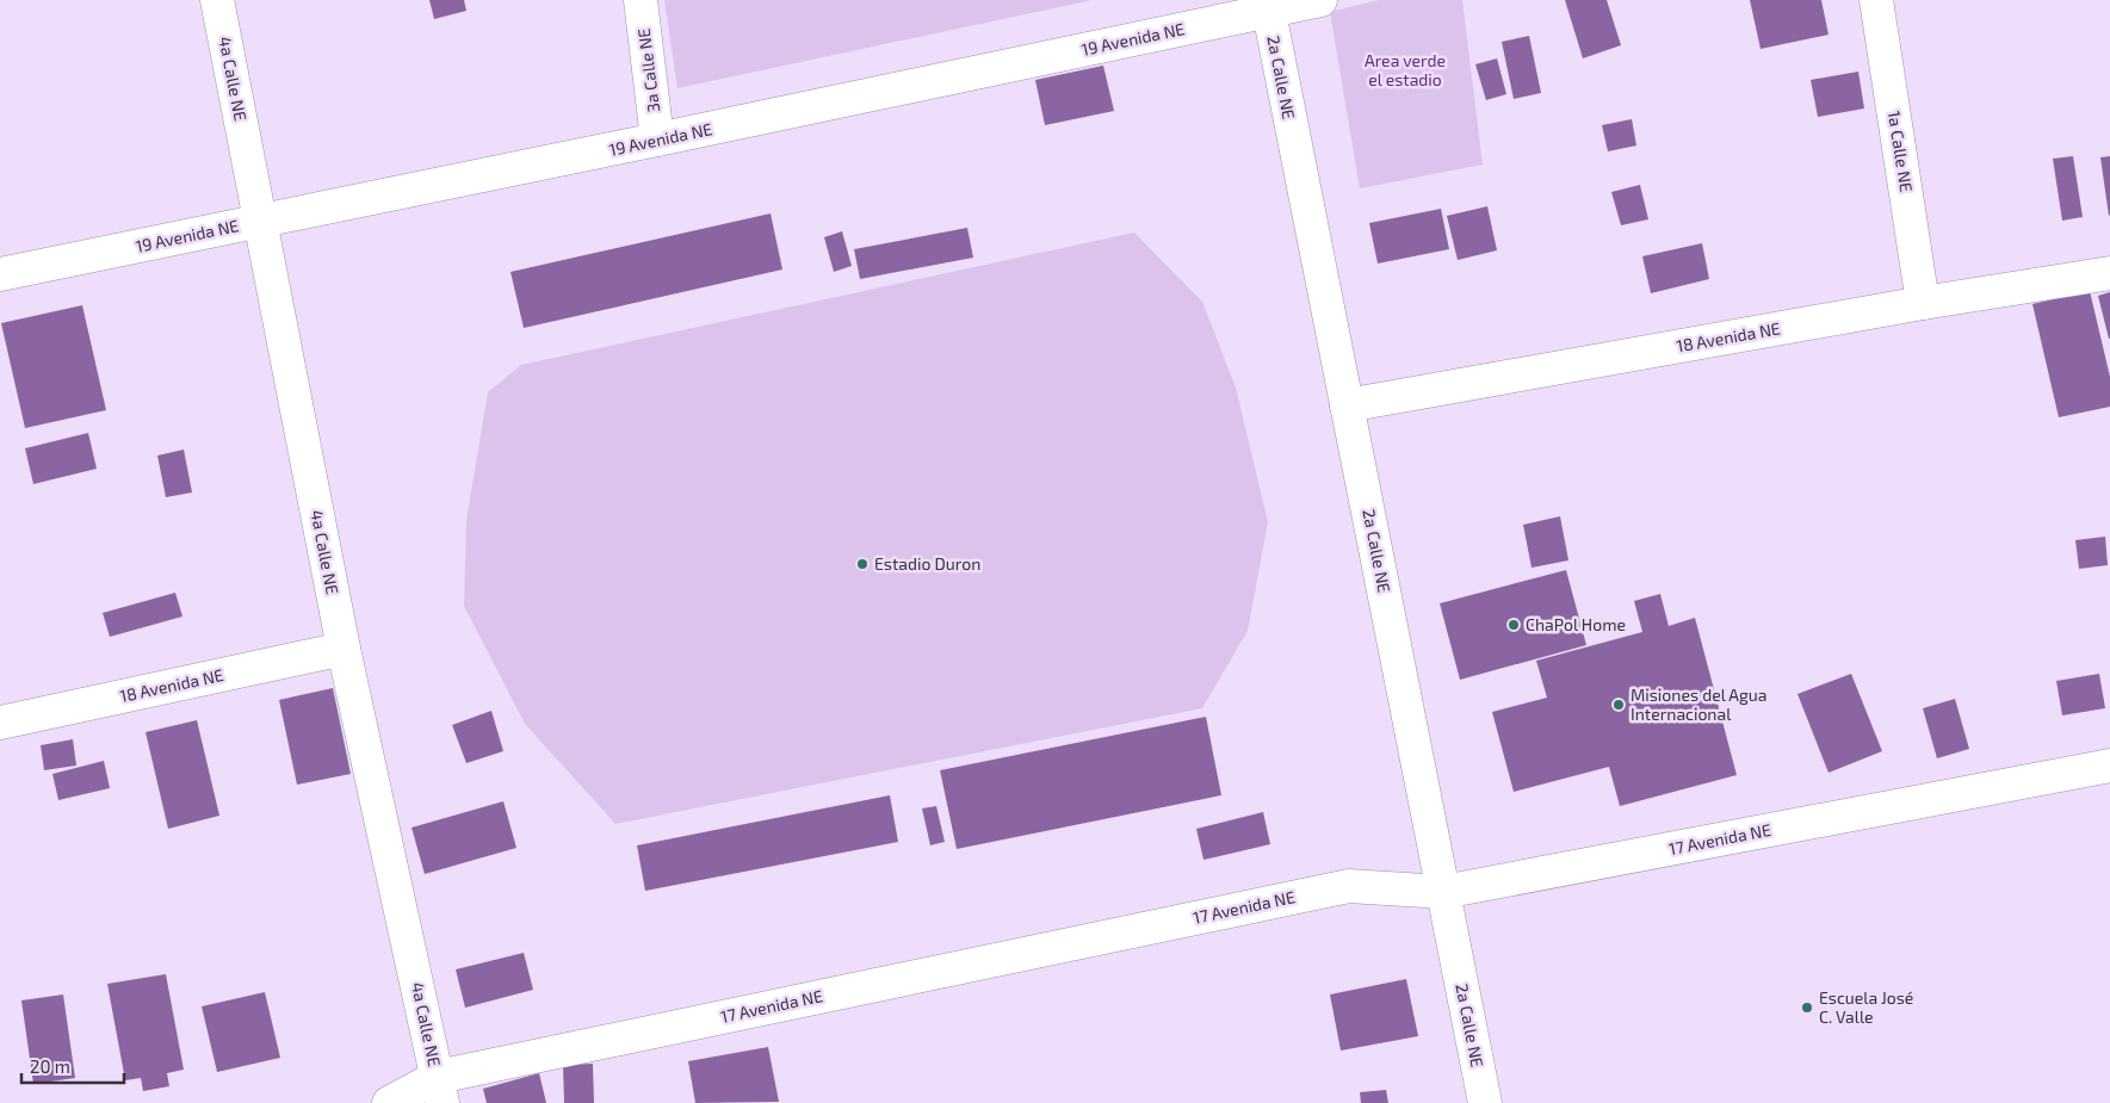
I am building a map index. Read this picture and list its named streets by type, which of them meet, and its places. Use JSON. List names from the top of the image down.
{
  "streets": {
    "street": [
      "19 Avenida NE",
      "3a Calle NE",
      "2a Calle NE",
      "4a Calle NE",
      "1a Calle NE",
      "18 Avenida NE",
      "17 Avenida NE"
    ]
  },
  "crossings": [
    ["19 Avenida NE", "3a Calle NE"],
    ["19 Avenida NE", "2a Calle NE"],
    ["19 Avenida NE", "4a Calle NE"],
    ["2a Calle NE", "18 Avenida NE"],
    ["2a Calle NE", "17 Avenida NE"],
    ["4a Calle NE", "18 Avenida NE"],
    ["4a Calle NE", "17 Avenida NE"],
    ["1a Calle NE", "18 Avenida NE"]
  ],
  "parks": ["Area verde el estadio"],
  "places": [
    "Estadio Duron",
    "ChaPol Home",
    "Misiones del Agua Internacional",
    "Escuela José C. Valle"
  ],
  "scale_bar": "20 m"
}
